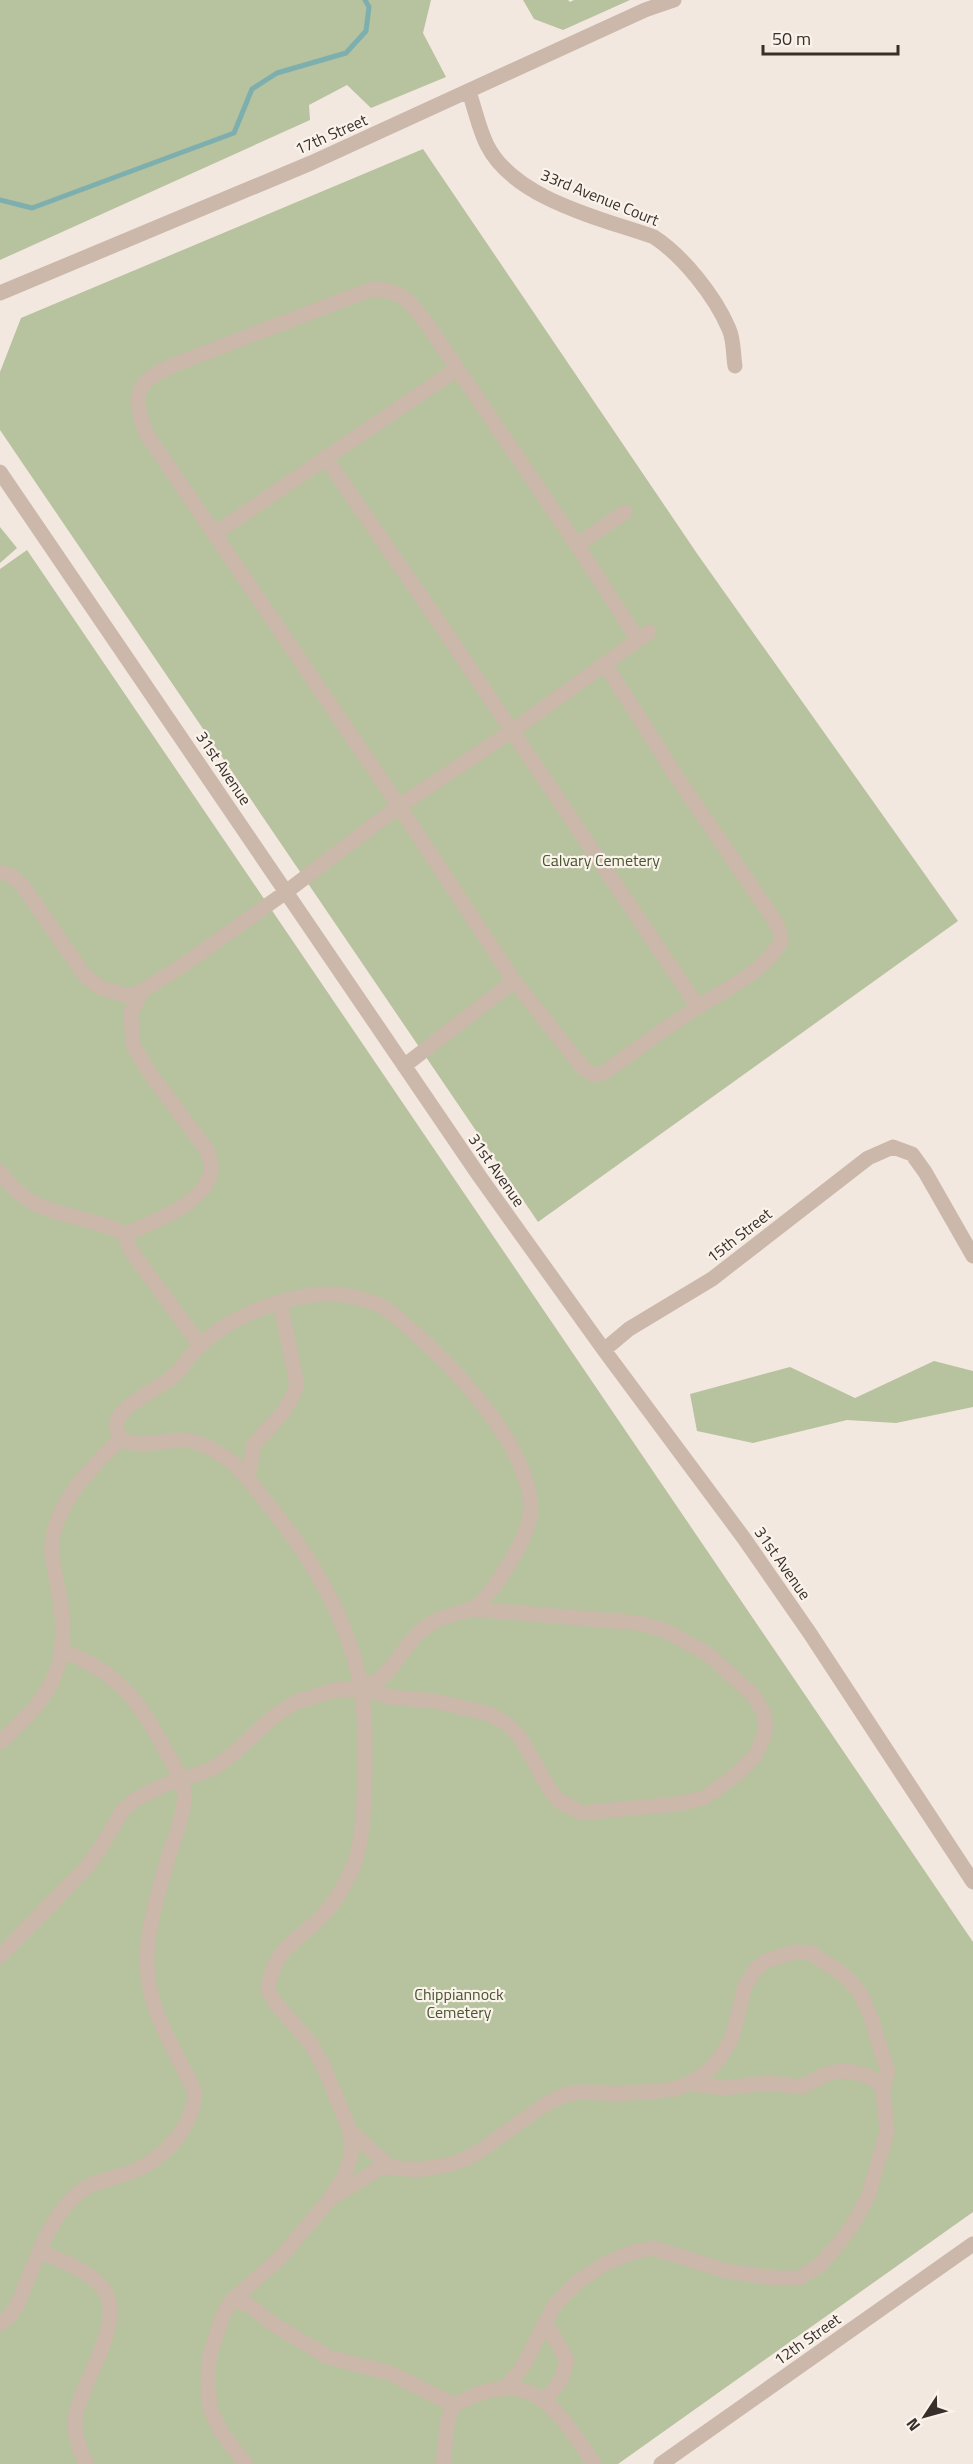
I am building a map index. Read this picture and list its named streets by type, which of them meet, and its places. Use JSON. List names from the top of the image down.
{
  "streets": {
    "street": [
      "17th Street",
      "33rd Avenue Court",
      "31st Avenue",
      "15th Street",
      "12th Street"
    ]
  },
  "crossings": [
    ["17th Street", "33rd Avenue Court"],
    ["31st Avenue", "15th Street"]
  ],
  "parks": ["Calvary Cemetery", "Chippiannock Cemetery"],
  "scale_bar": "50 m",
  "north": "bottom left"
}
